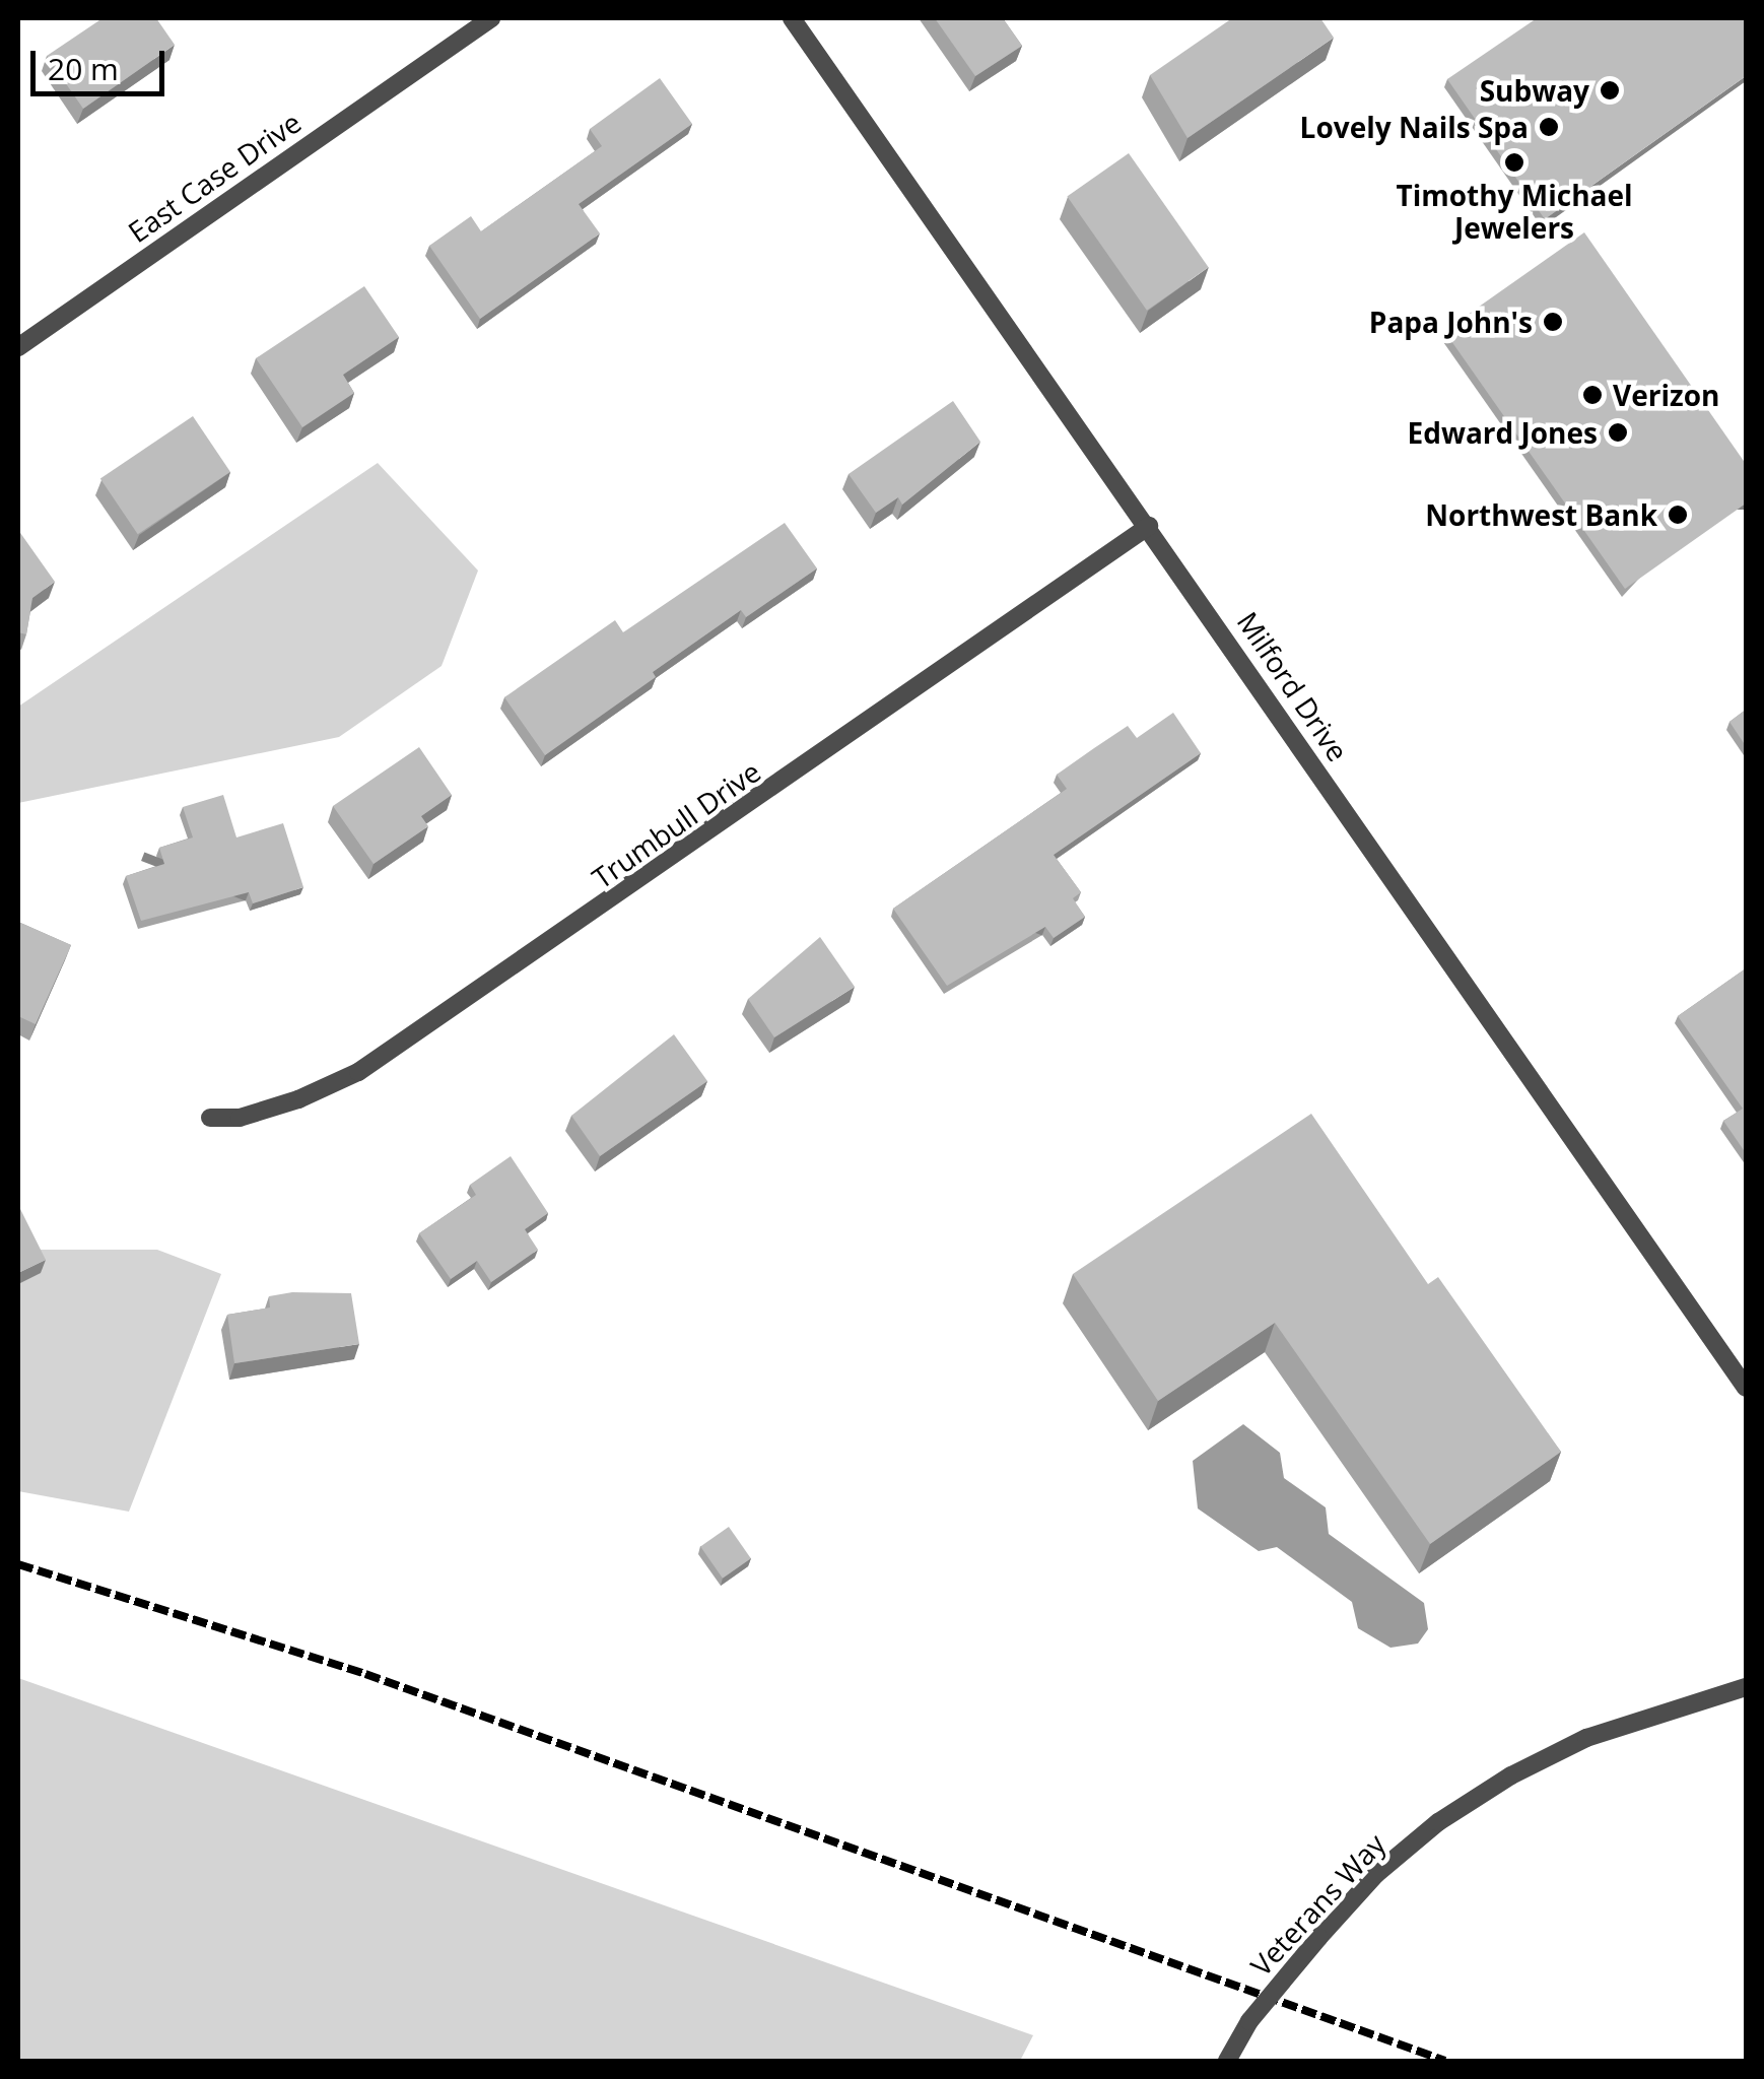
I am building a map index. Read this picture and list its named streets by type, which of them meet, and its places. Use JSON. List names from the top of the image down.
{
  "streets": {
    "street": [
      "East Case Drive",
      "Milford Drive",
      "Trumbull Drive",
      "Veterans Way"
    ]
  },
  "crossings": [
    ["Milford Drive", "Trumbull Drive"]
  ],
  "places": [
    "Subway",
    "Lovely Nails Spa",
    "Timothy Michael Jewelers",
    "Papa John's",
    "Verizon",
    "Edward Jones",
    "Northwest Bank"
  ],
  "scale_bar": "20 m"
}
